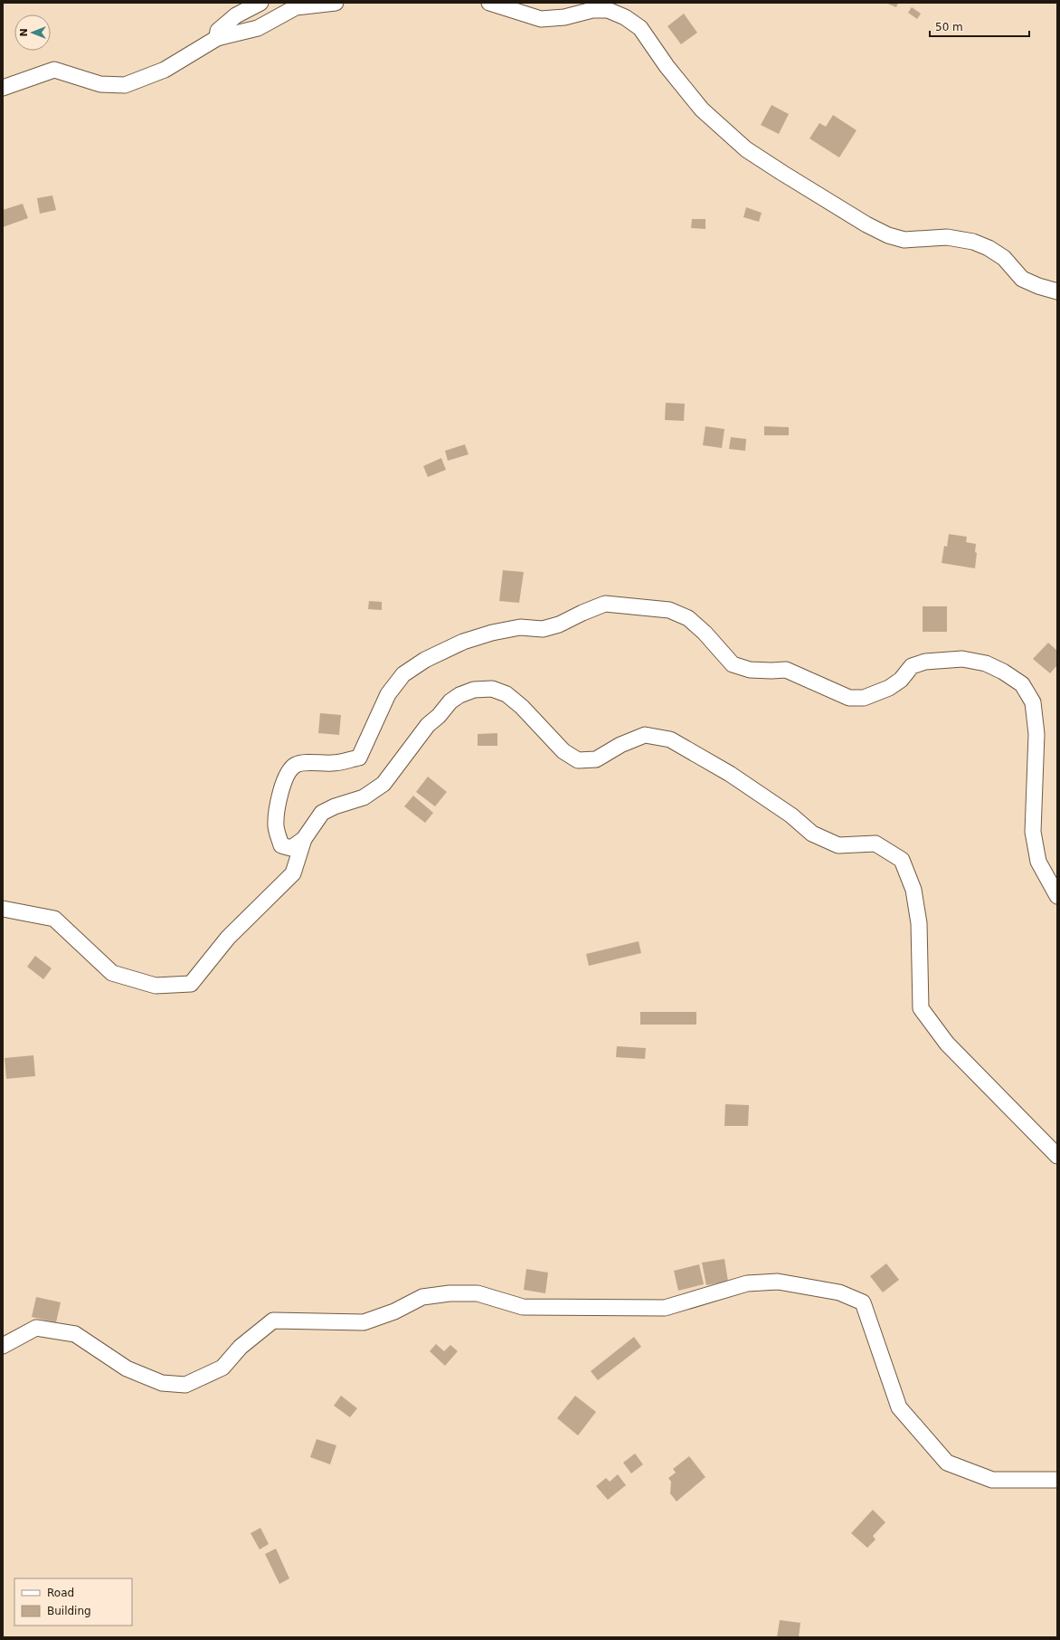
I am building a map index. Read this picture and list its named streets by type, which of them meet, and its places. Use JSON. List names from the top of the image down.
{
  "legend": ["Road", "Building"],
  "scale_bar": "50 m",
  "north": "left"
}
